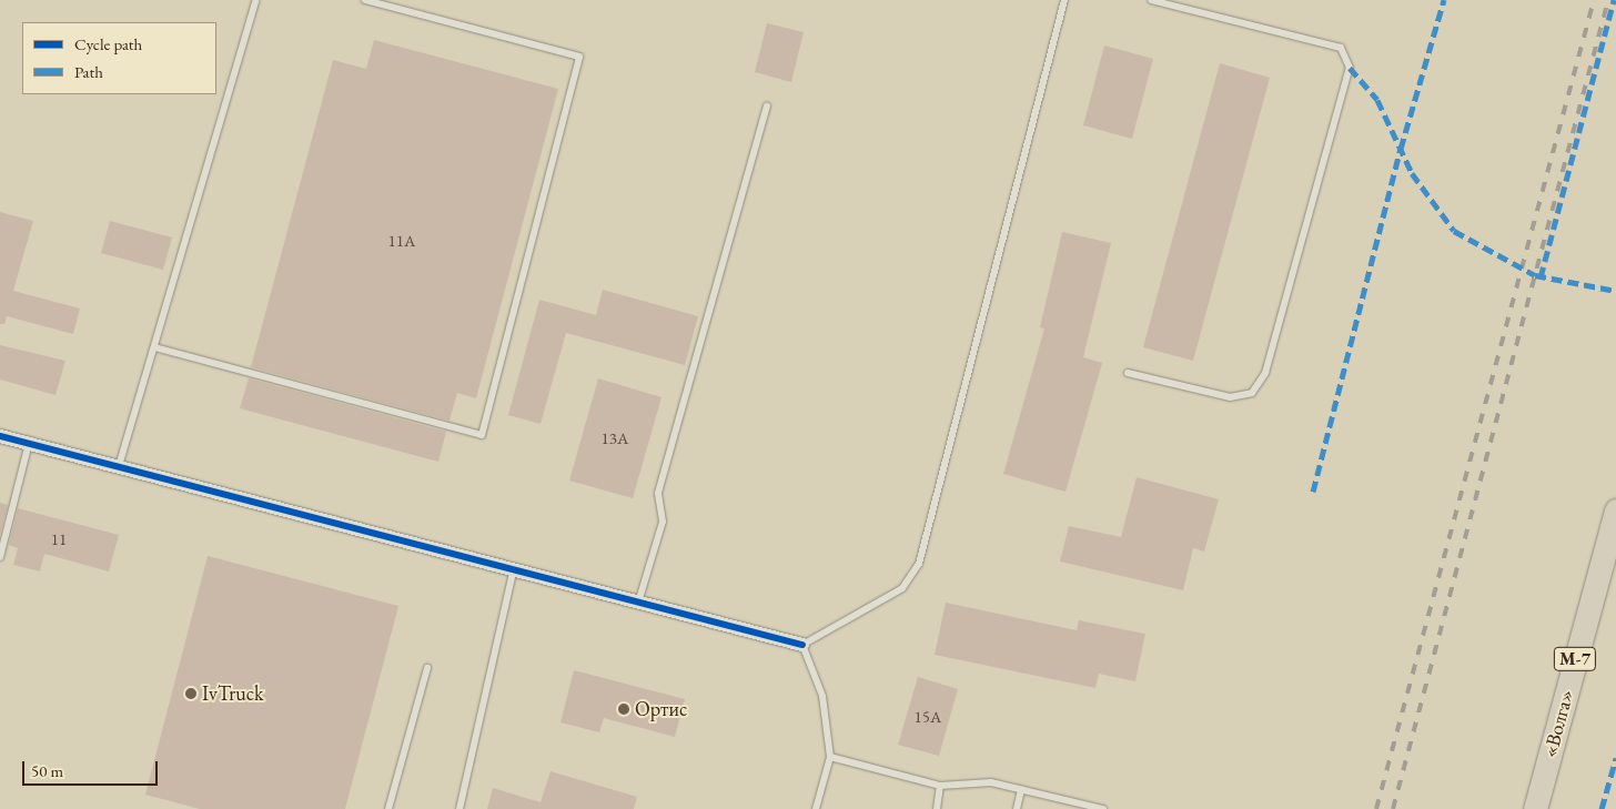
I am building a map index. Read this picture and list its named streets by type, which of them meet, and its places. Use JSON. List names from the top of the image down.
{
  "streets": {
    "highway": ["М-7", "«Волга»"]
  },
  "places": ["IvTruck", "Ортис"],
  "house_numbers": [
    "11А",
    "13А",
    "11",
    "15А"
  ],
  "legend": ["Cycle path", "Path"],
  "scale_bar": "50 m"
}
